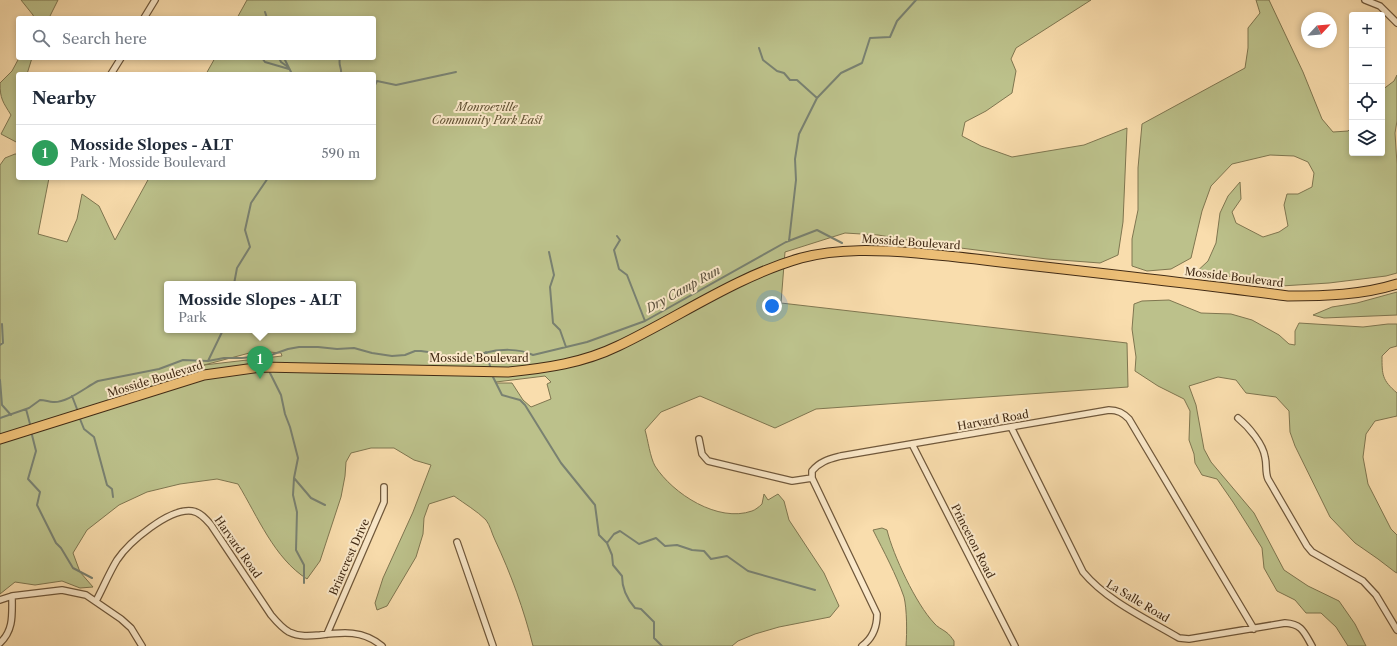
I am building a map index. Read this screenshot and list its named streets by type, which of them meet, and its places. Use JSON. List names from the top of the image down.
{
  "streets": {
    "main road": ["Mosside Boulevard"],
    "street": [
      "Harvard Road",
      "Princeton Road",
      "Briarcrest Drive",
      "La Salle Road"
    ]
  },
  "crossings": [
    ["Harvard Road", "Princeton Road"],
    ["Harvard Road", "Briarcrest Drive"],
    ["Harvard Road", "La Salle Road"]
  ],
  "water": ["Dry Camp Run"],
  "parks": ["Monroeville Community Park East"],
  "north": "top right",
  "page": {
    "map_buttons": ["+", "−"],
    "search": "Search here",
    "heading": "Nearby",
    "list": [
      {
        "mark": "1",
        "name": "Mosside Slopes - ALT",
        "note": "Park · Mosside Boulevard",
        "value": "590 m"
      }
    ],
    "popup": ["Mosside Slopes - ALT", "Park"],
    "pins": "1"
  }
}
